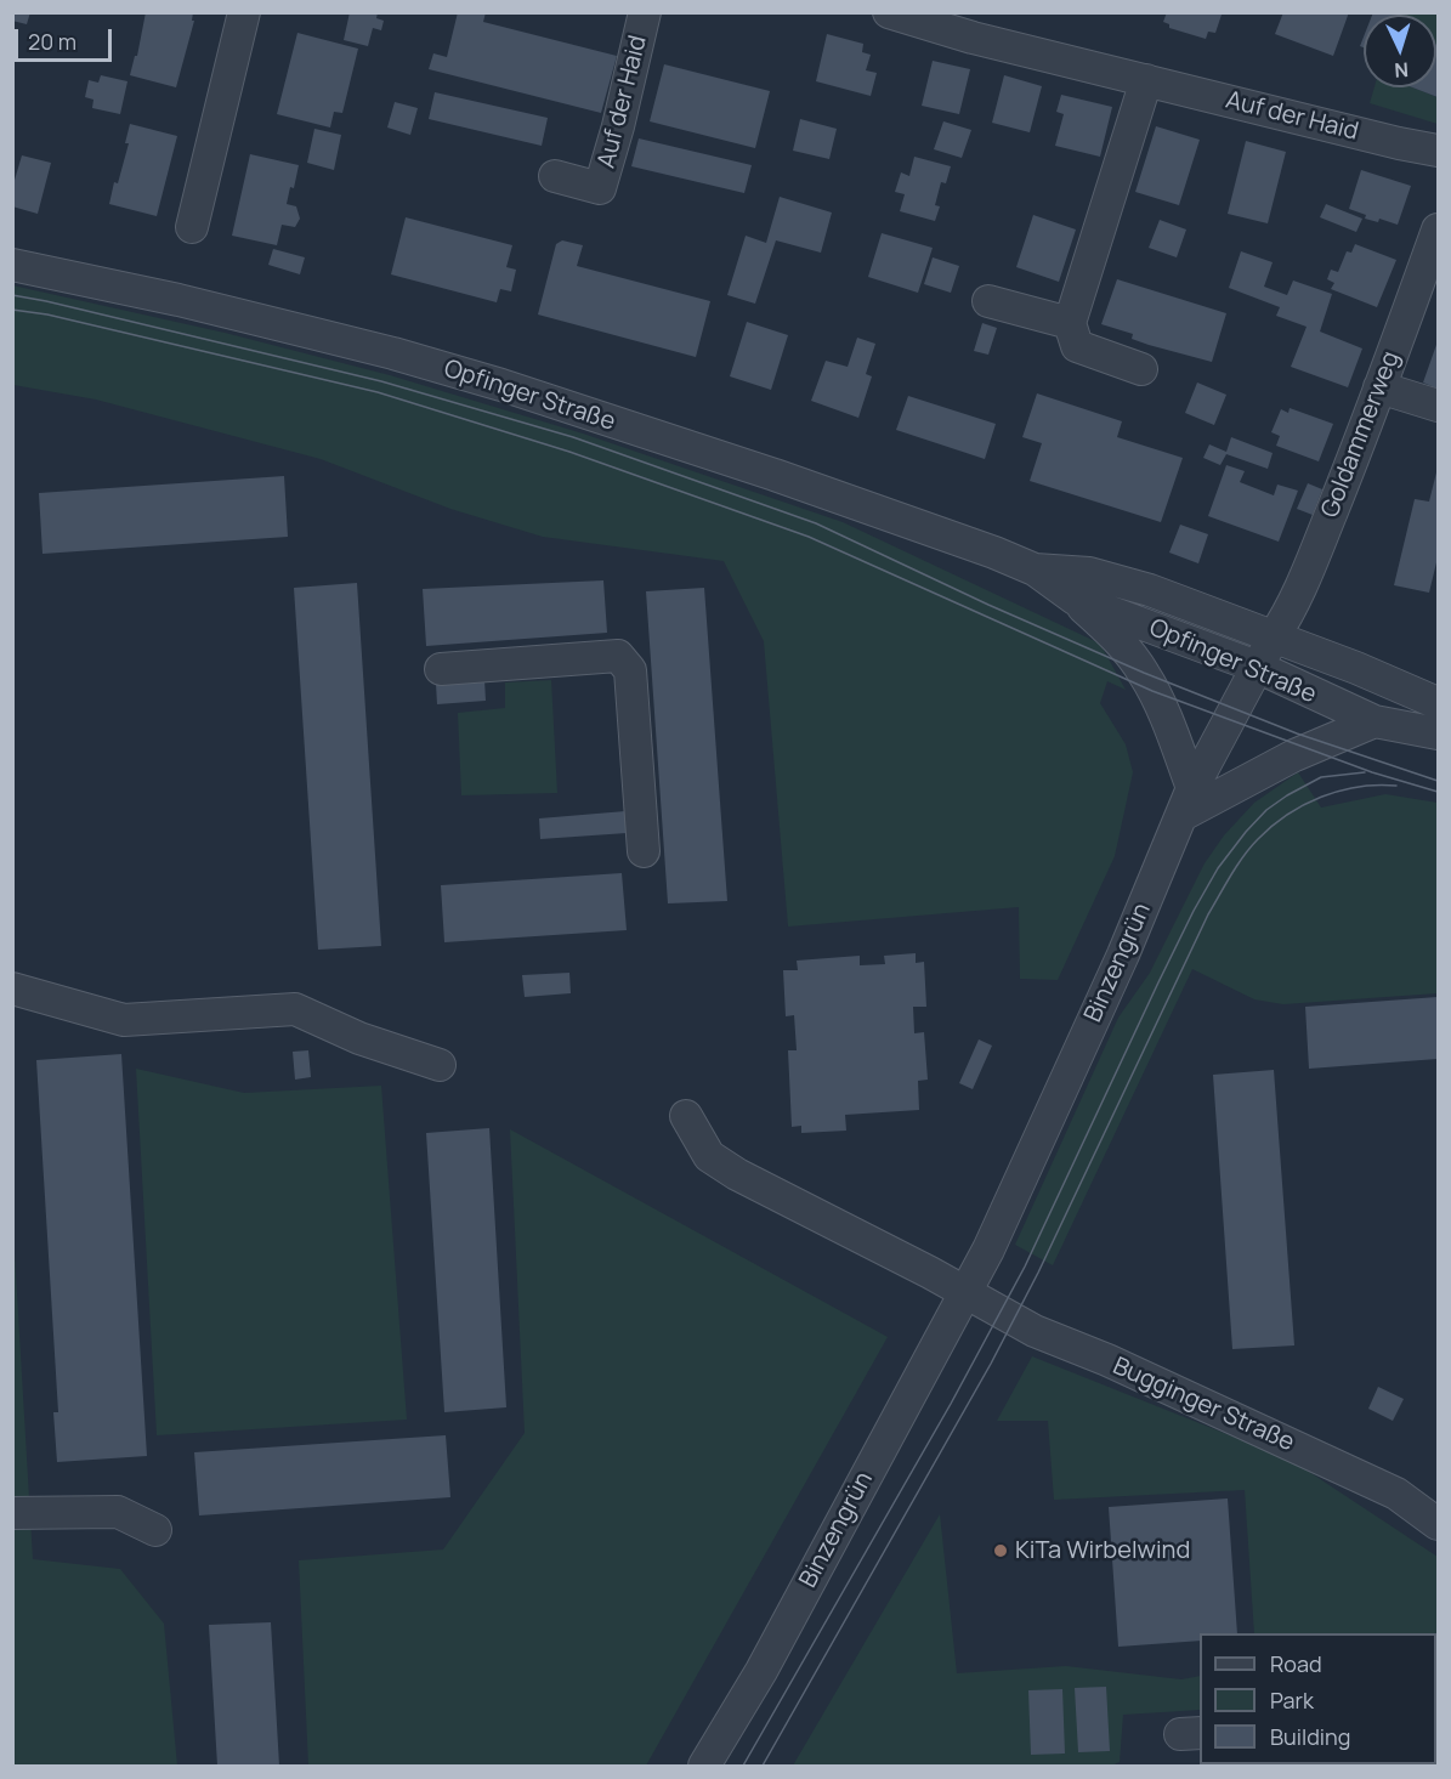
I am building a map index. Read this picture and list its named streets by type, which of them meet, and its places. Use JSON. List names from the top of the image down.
{
  "streets": {
    "street": [
      "Auf der Haid",
      "Opfinger Straße",
      "Goldammerweg",
      "Binzengrün",
      "Bugginger Straße"
    ]
  },
  "crossings": [
    ["Opfinger Straße", "Goldammerweg"],
    ["Opfinger Straße", "Binzengrün"],
    ["Goldammerweg", "Binzengrün"],
    ["Binzengrün", "Bugginger Straße"]
  ],
  "places": ["KiTa Wirbelwind"],
  "legend": ["Road", "Park", "Building"],
  "scale_bar": "20 m",
  "north": "bottom"
}
